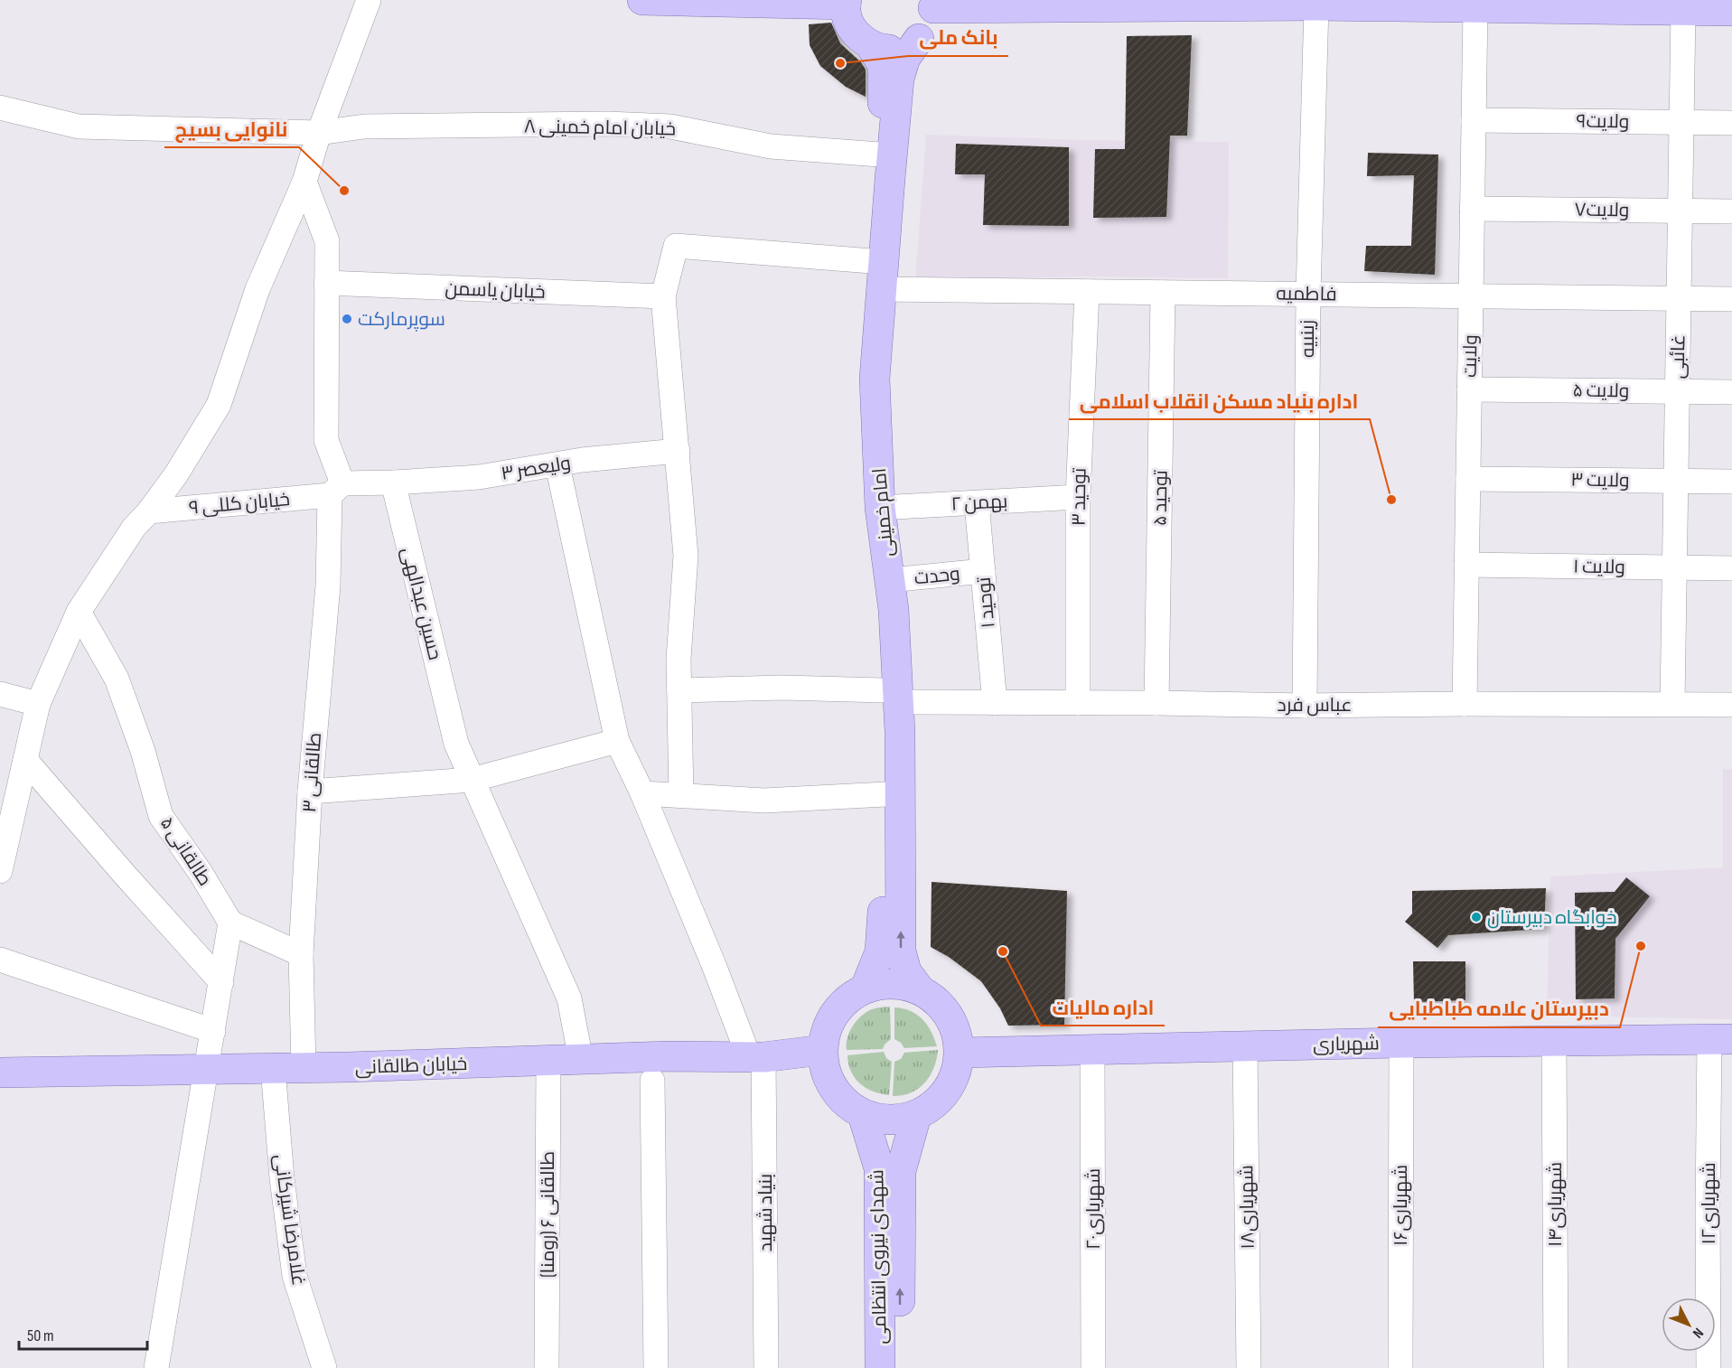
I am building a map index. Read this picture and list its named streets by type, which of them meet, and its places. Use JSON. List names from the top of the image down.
{
  "streets": {
    "main road": [
      "امام خمینی",
      "شهریاری",
      "خیابان طالقانی",
      "شهدای نیروی انتظامی"
    ],
    "street": [
      "ولایت۹",
      "خیابان امام خمینی ۸",
      "ولایت۷",
      "خیابان یاسمن",
      "فاطمیه",
      "زینبیه",
      "ولایت",
      "غائبی",
      "ولایت ۵",
      "ولیعصر ۳",
      "ولایت ۳",
      "توحید ۳",
      "توحید ۵",
      "بهمن ۲",
      "خیابان کللی ۹",
      "ولایت ۱",
      "وحدت",
      "توحید ۱",
      "حسین عبدالهی",
      "عباس فرد",
      "طالقانی ۳",
      "طالقانی ۵",
      "شهریاری۱۲",
      "شهریاری۱۴",
      "شهریاری۱۶",
      "شهریاری۱۸",
      "شهریاری۲۰",
      "بنیاد شهید",
      "طالقانی ۶ (رومنا)",
      "غلامرضا شیرکانی"
    ]
  },
  "crossings": [
    ["ولایت۹", "ولایت"],
    ["ولایت۹", "غائبی"],
    ["خیابان امام خمینی ۸", "امام خمینی"],
    ["ولایت۷", "ولایت"],
    ["ولایت۷", "غائبی"],
    ["فاطمیه", "زینبیه"],
    ["فاطمیه", "ولایت"],
    ["فاطمیه", "غائبی"],
    ["فاطمیه", "توحید ۳"],
    ["فاطمیه", "توحید ۵"],
    ["فاطمیه", "امام خمینی"],
    ["زینبیه", "عباس فرد"],
    ["ولایت", "ولایت ۵"],
    ["ولایت", "ولایت ۳"],
    ["ولایت", "ولایت ۱"],
    ["ولایت", "عباس فرد"],
    ["غائبی", "ولایت ۵"],
    ["غائبی", "ولایت ۳"],
    ["غائبی", "ولایت ۱"],
    ["غائبی", "عباس فرد"],
    ["ولیعصر ۳", "حسین عبدالهی"],
    ["توحید ۳", "بهمن ۲"],
    ["توحید ۳", "عباس فرد"],
    ["توحید ۵", "عباس فرد"],
    ["بهمن ۲", "امام خمینی"],
    ["بهمن ۲", "توحید ۱"],
    ["خیابان کللی ۹", "طالقانی ۳"],
    ["امام خمینی", "وحدت"],
    ["امام خمینی", "عباس فرد"],
    ["امام خمینی", "شهریاری"],
    ["امام خمینی", "خیابان طالقانی"],
    ["امام خمینی", "شهدای نیروی انتظامی"],
    ["وحدت", "توحید ۱"],
    ["توحید ۱", "عباس فرد"],
    ["حسین عبدالهی", "خیابان طالقانی"],
    ["طالقانی ۳", "خیابان طالقانی"],
    ["شهریاری", "خیابان طالقانی"],
    ["شهریاری", "شهریاری۱۲"],
    ["شهریاری", "شهریاری۱۴"],
    ["شهریاری", "شهریاری۱۶"],
    ["شهریاری", "شهریاری۱۸"],
    ["شهریاری", "شهریاری۲۰"],
    ["شهریاری", "شهدای نیروی انتظامی"],
    ["خیابان طالقانی", "بنیاد شهید"],
    ["خیابان طالقانی", "طالقانی ۶ (رومنا)"],
    ["خیابان طالقانی", "غلامرضا شیرکانی"],
    ["خیابان طالقانی", "شهدای نیروی انتظامی"]
  ],
  "places": [
    "بانک ملی",
    "نانوایی بسیج",
    "سوپرمارکت",
    "اداره بنیاد مسکن انقلاب اسلامی",
    "خوابگاه دبیرستان",
    "دبیرستان علامه طباطبایی",
    "اداره مالیات"
  ],
  "scale_bar": "50 m",
  "north": "bottom right"
}
